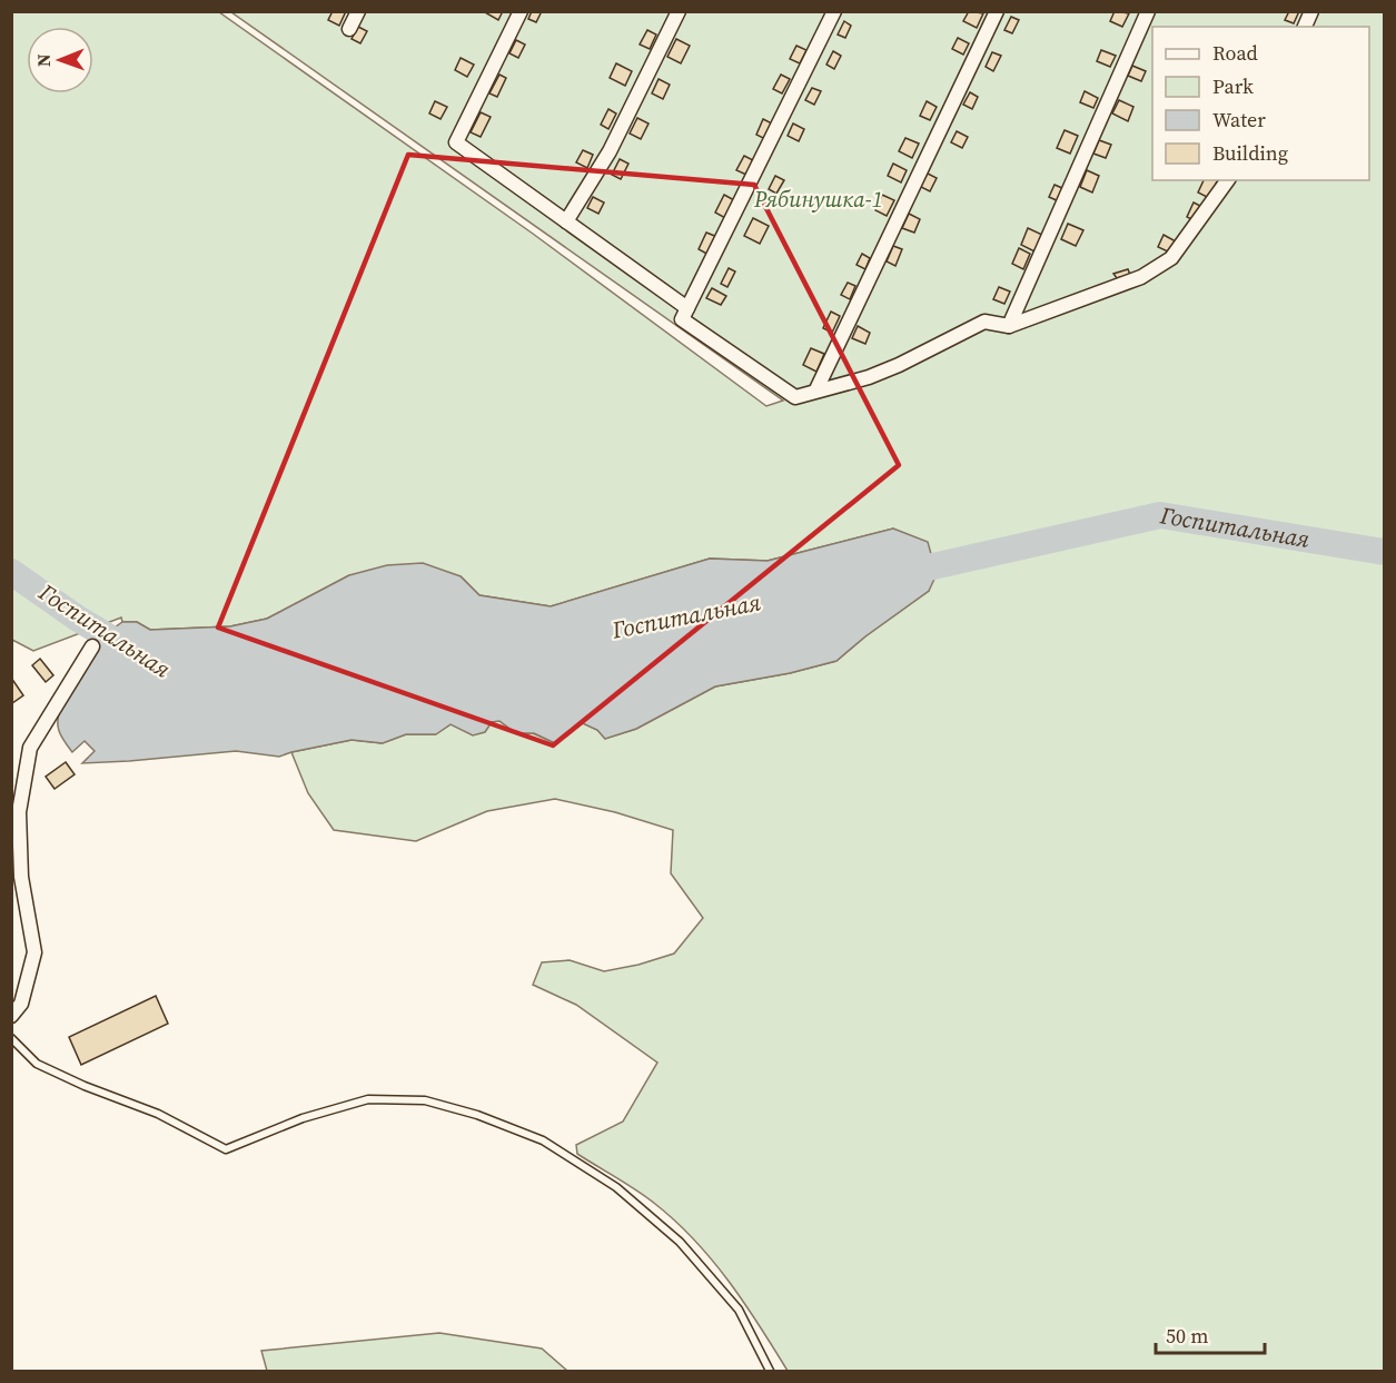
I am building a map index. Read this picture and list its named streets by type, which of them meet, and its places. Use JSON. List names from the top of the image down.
{
  "water": ["Госпитальная"],
  "parks": ["Рябинушка-1"],
  "legend": [
    "Road",
    "Park",
    "Water",
    "Building"
  ],
  "scale_bar": "50 m",
  "north": "left"
}
